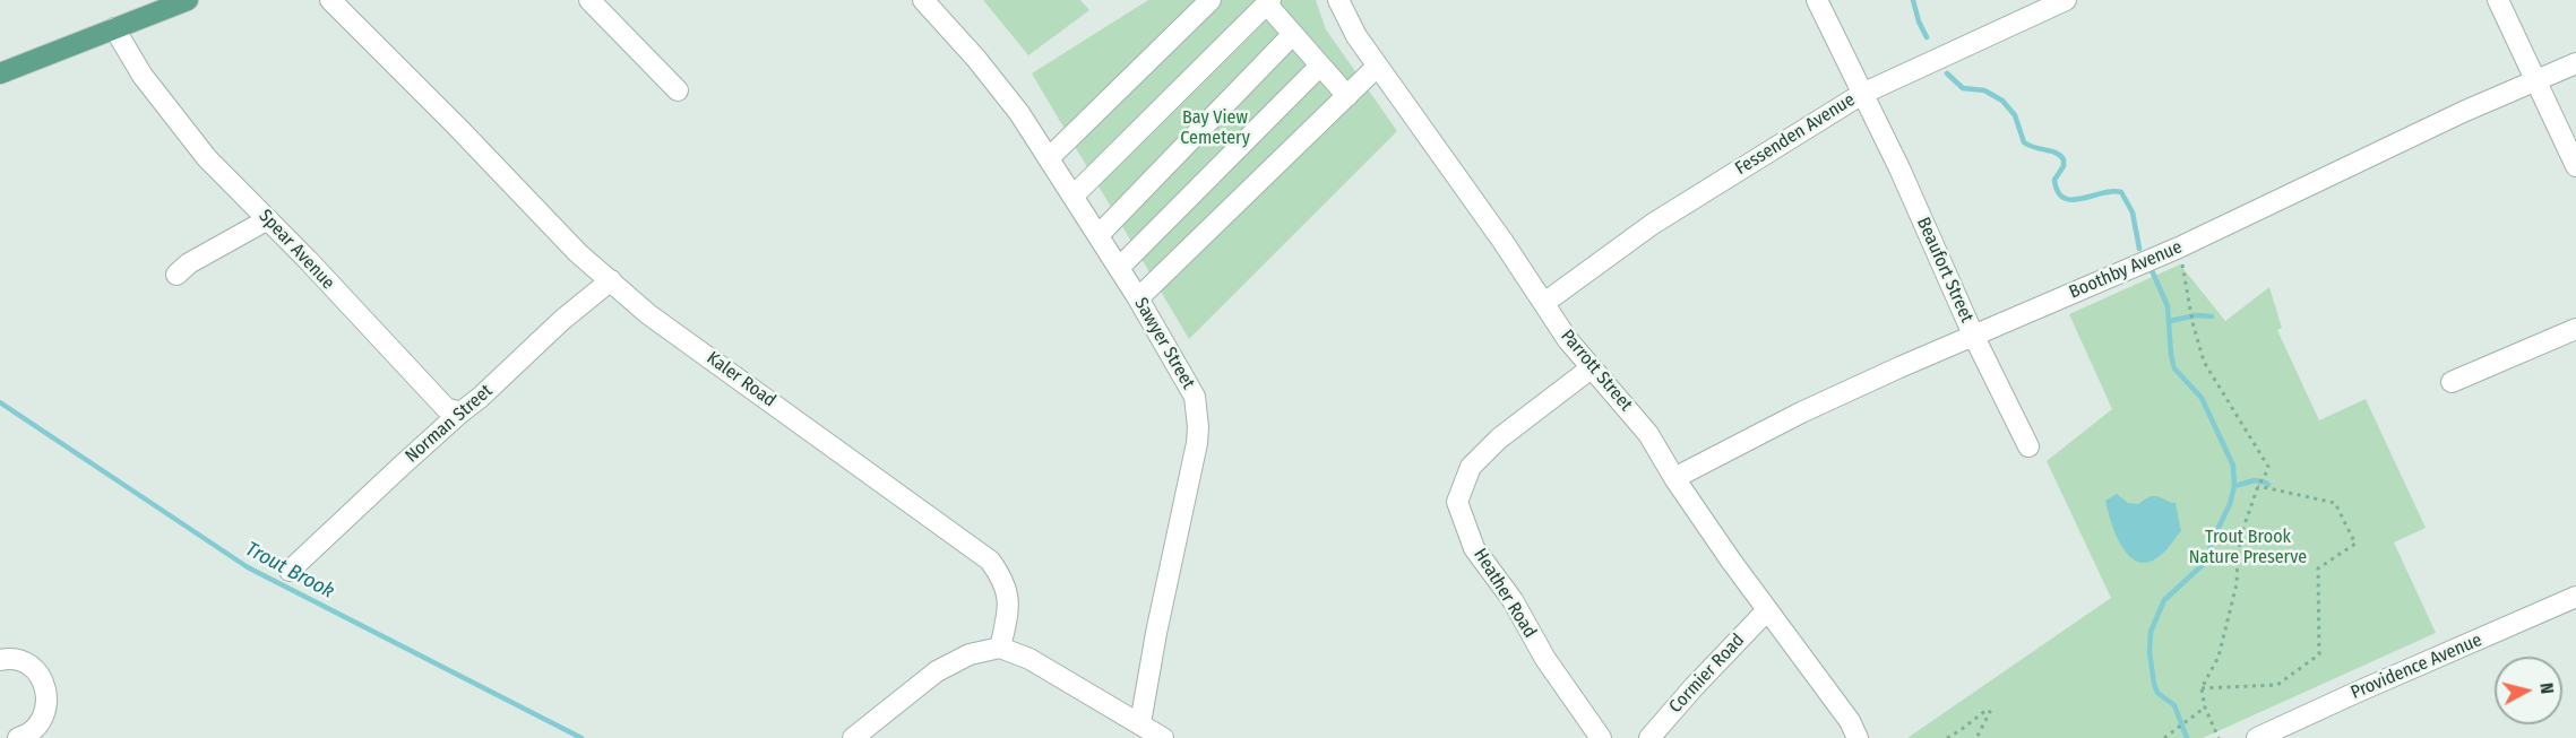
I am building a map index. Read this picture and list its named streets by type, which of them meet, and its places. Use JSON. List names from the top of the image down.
{
  "streets": {
    "street": [
      "Fessenden Avenue",
      "Spear Avenue",
      "Beaufort Street",
      "Boothby Avenue",
      "Sawyer Street",
      "Parrott Street",
      "Kaler Road",
      "Norman Street",
      "Heather Road",
      "Providence Avenue",
      "Cormier Road"
    ]
  },
  "crossings": [
    ["Fessenden Avenue", "Beaufort Street"],
    ["Fessenden Avenue", "Parrott Street"],
    ["Spear Avenue", "Norman Street"],
    ["Beaufort Street", "Boothby Avenue"],
    ["Boothby Avenue", "Parrott Street"],
    ["Parrott Street", "Heather Road"],
    ["Parrott Street", "Cormier Road"],
    ["Kaler Road", "Norman Street"]
  ],
  "water": ["Trout Brook"],
  "parks": ["Bay View Cemetery", "Trout Brook Nature Preserve"],
  "north": "right"
}
